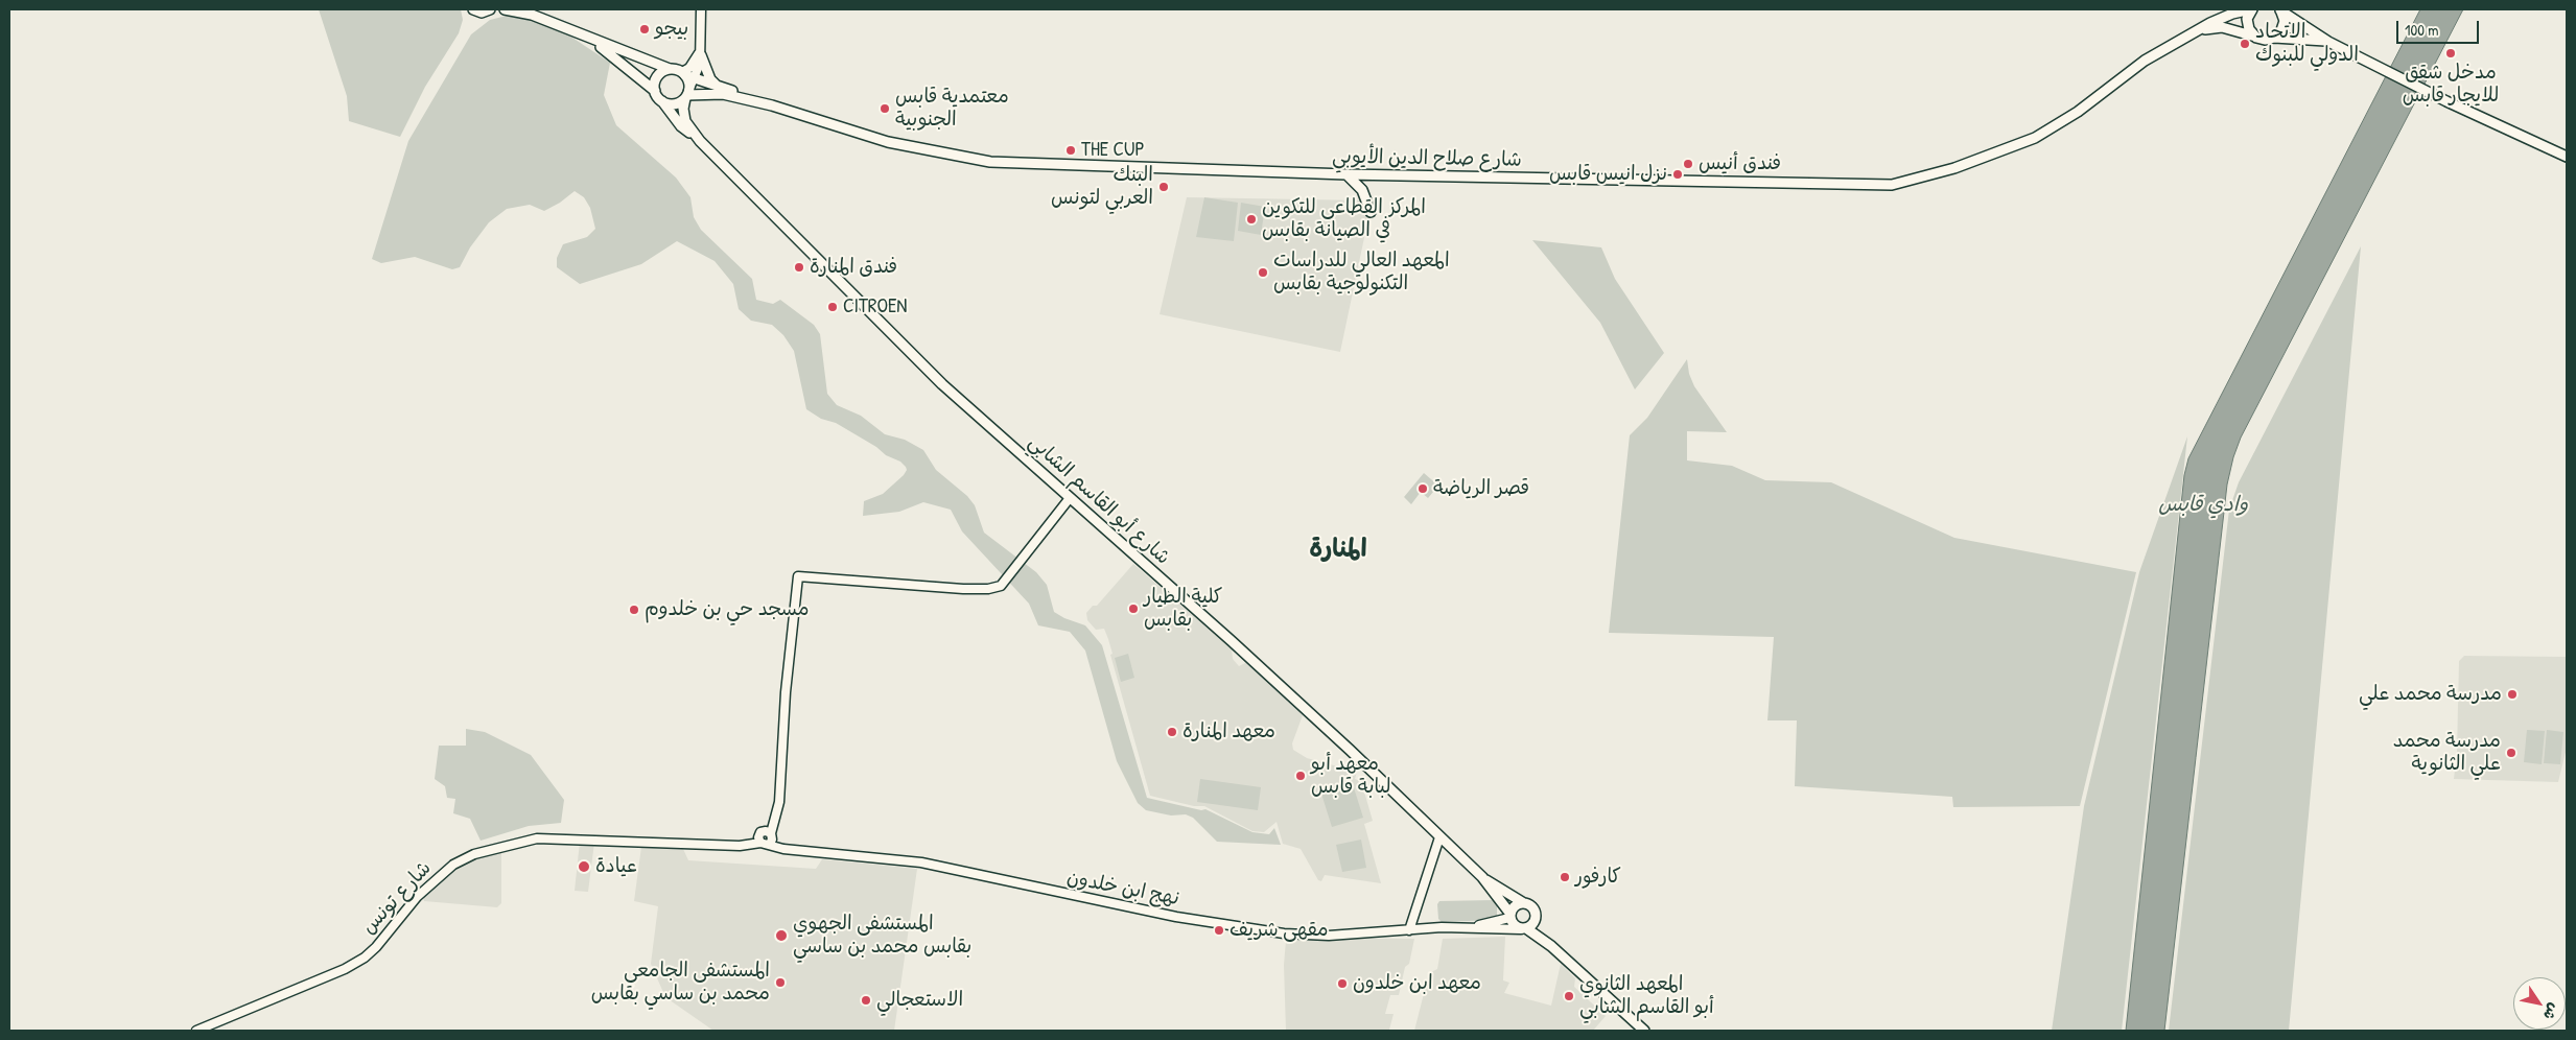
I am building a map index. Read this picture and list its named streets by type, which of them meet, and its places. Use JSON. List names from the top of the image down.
{
  "streets": {
    "main road": ["شارع صلاح الدين الأيوبي", "شارع أبو القاسم الشابي"],
    "street": ["نهج ابن خلدون", "شارع تونس"]
  },
  "crossings": [
    ["شارع صلاح الدين الأيوبي", "شارع أبو القاسم الشابي"],
    ["نهج ابن خلدون", "شارع تونس"]
  ],
  "districts": ["المنارة"],
  "water": ["وادي قابس"],
  "places": [
    "بيجو",
    "الاتحاد الدولي للبنوك",
    "مدخل شقق للايجار قابس",
    "معتمدية قابس الجنوبية",
    "THE CUP",
    "فندق أنيس",
    "نزل انيس قابس",
    "البنك العربي لتونس",
    "المركز القطاعى للتكوين في الصيانة بقابس",
    "فندق المنارة",
    "المعهد العالي للدراسات التكنولوجية بقابس",
    "CITROEN",
    "قصر الرياضة",
    "كلية الطيار بقابس",
    "مسجد حي بن خلدوم",
    "مدرسة محمد علي",
    "معهد المنارة",
    "مدرسة محمد علي الثانوية",
    "معهد أبو لبابة قابس",
    "عيادة",
    "كارفور",
    "مقهى شريف",
    "المستشفى الجهوي بقابس محمد بن ساسي",
    "المستشفى الجامعي محمد بن ساسي بقابس",
    "معهد ابن خلدون",
    "المعهد الثانوي أبو القاسم الشابي",
    "الاستعجالي"
  ],
  "scale_bar": "100 m",
  "north": "bottom right"
}
